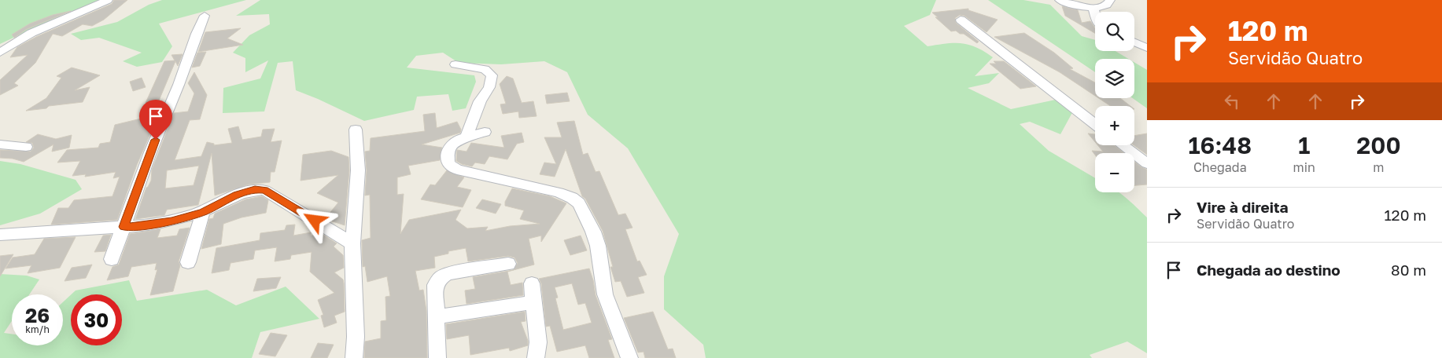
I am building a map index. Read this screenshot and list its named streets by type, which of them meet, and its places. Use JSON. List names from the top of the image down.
{
  "page": {
    "turn": ["120 m", "Servidão Quatro"],
    "map_buttons": ["+", "−"],
    "eta": [
      "16:48",
      "Chegada",
      "1",
      "min",
      "200",
      "m"
    ],
    "list": [
      {
        "name": "Vire à direita",
        "note": "Servidão Quatro",
        "value": "120 m"
      },
      {
        "name": "Chegada ao destino",
        "value": "80 m"
      }
    ],
    "speed": "26 km/h",
    "limit": "30"
  }
}
